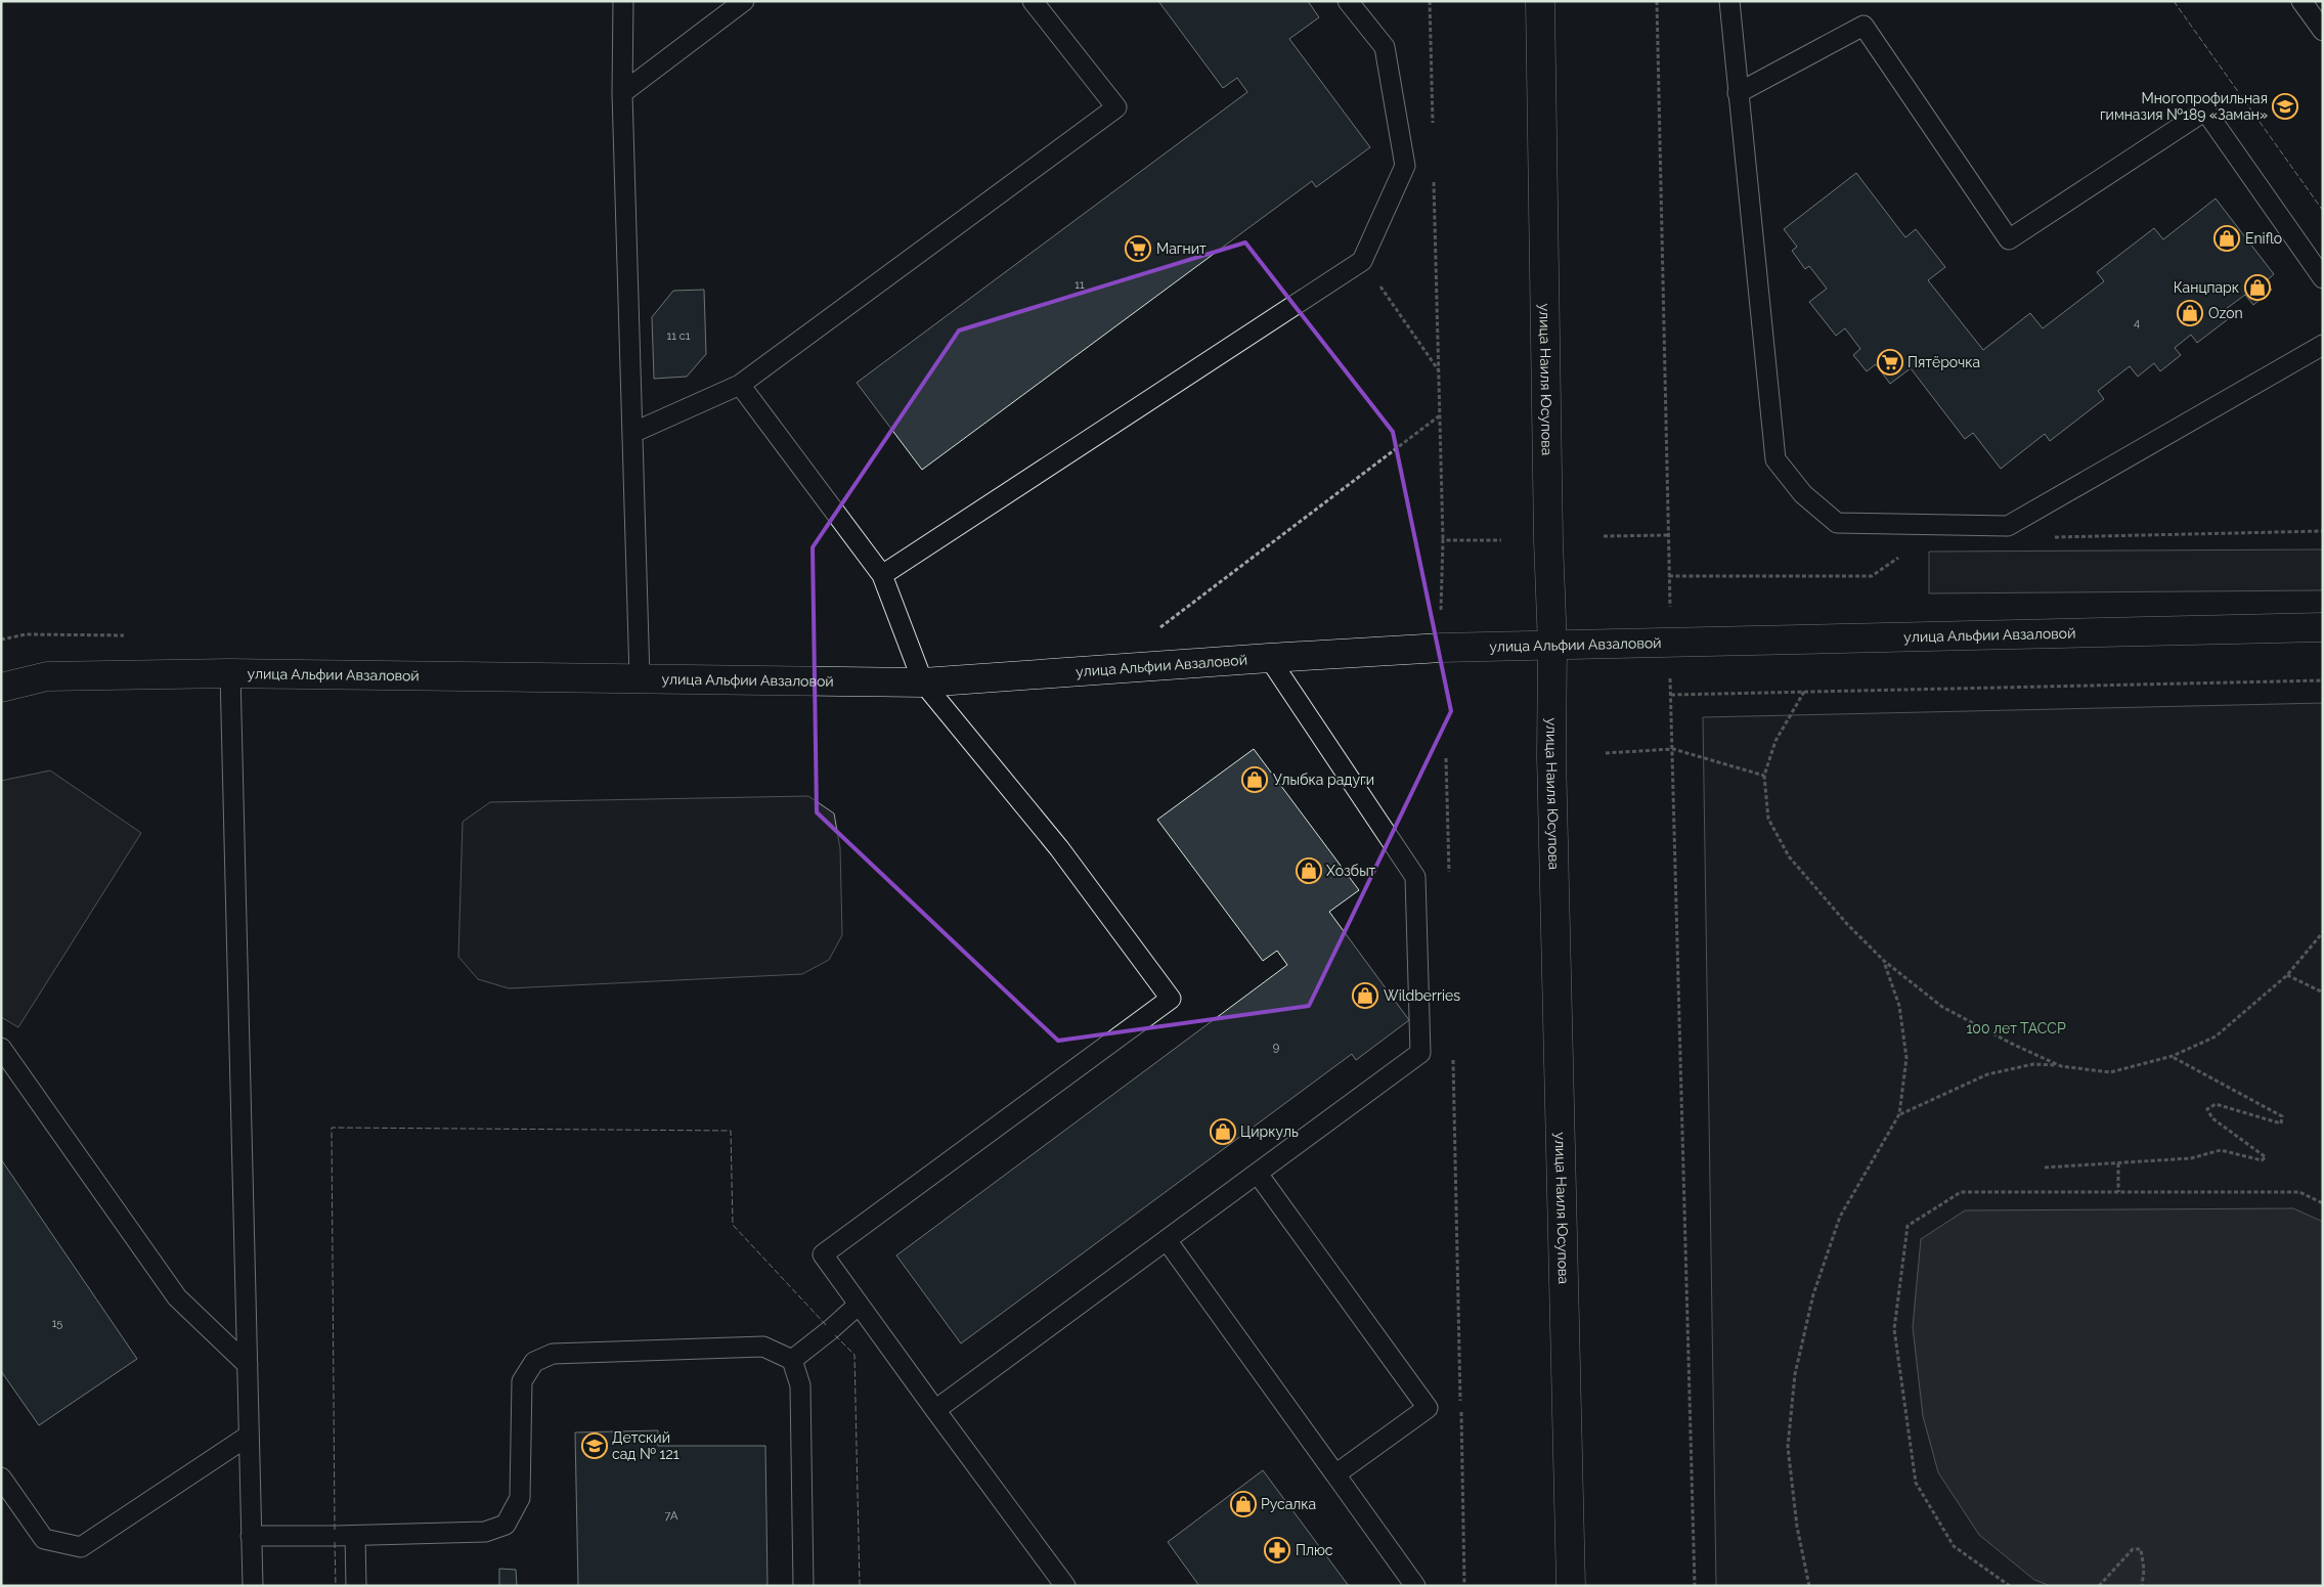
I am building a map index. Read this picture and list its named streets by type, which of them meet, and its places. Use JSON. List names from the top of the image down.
{
  "streets": {
    "street": ["улица Наиля Юсупова", "улица Альфии Авзаловой"]
  },
  "crossings": [
    ["улица Наиля Юсупова", "улица Альфии Авзаловой"]
  ],
  "parks": ["100 лет ТАССР"],
  "places": {
    "school or university": ["Многопрофильная гимназия №189 «Заман»", "Детский сад № 121"],
    "shop": [
      "Eniflo",
      "Канцпарк",
      "Ozon",
      "Улыбка радуги",
      "Хозбыт",
      "Wildberries",
      "Циркуль",
      "Русалка"
    ],
    "supermarket": ["Магнит", "Пятёрочка"],
    "pharmacy": ["Плюс"]
  },
  "house_numbers": [
    "11",
    "4",
    "11 с1",
    "9",
    "15",
    "7А"
  ]
}
